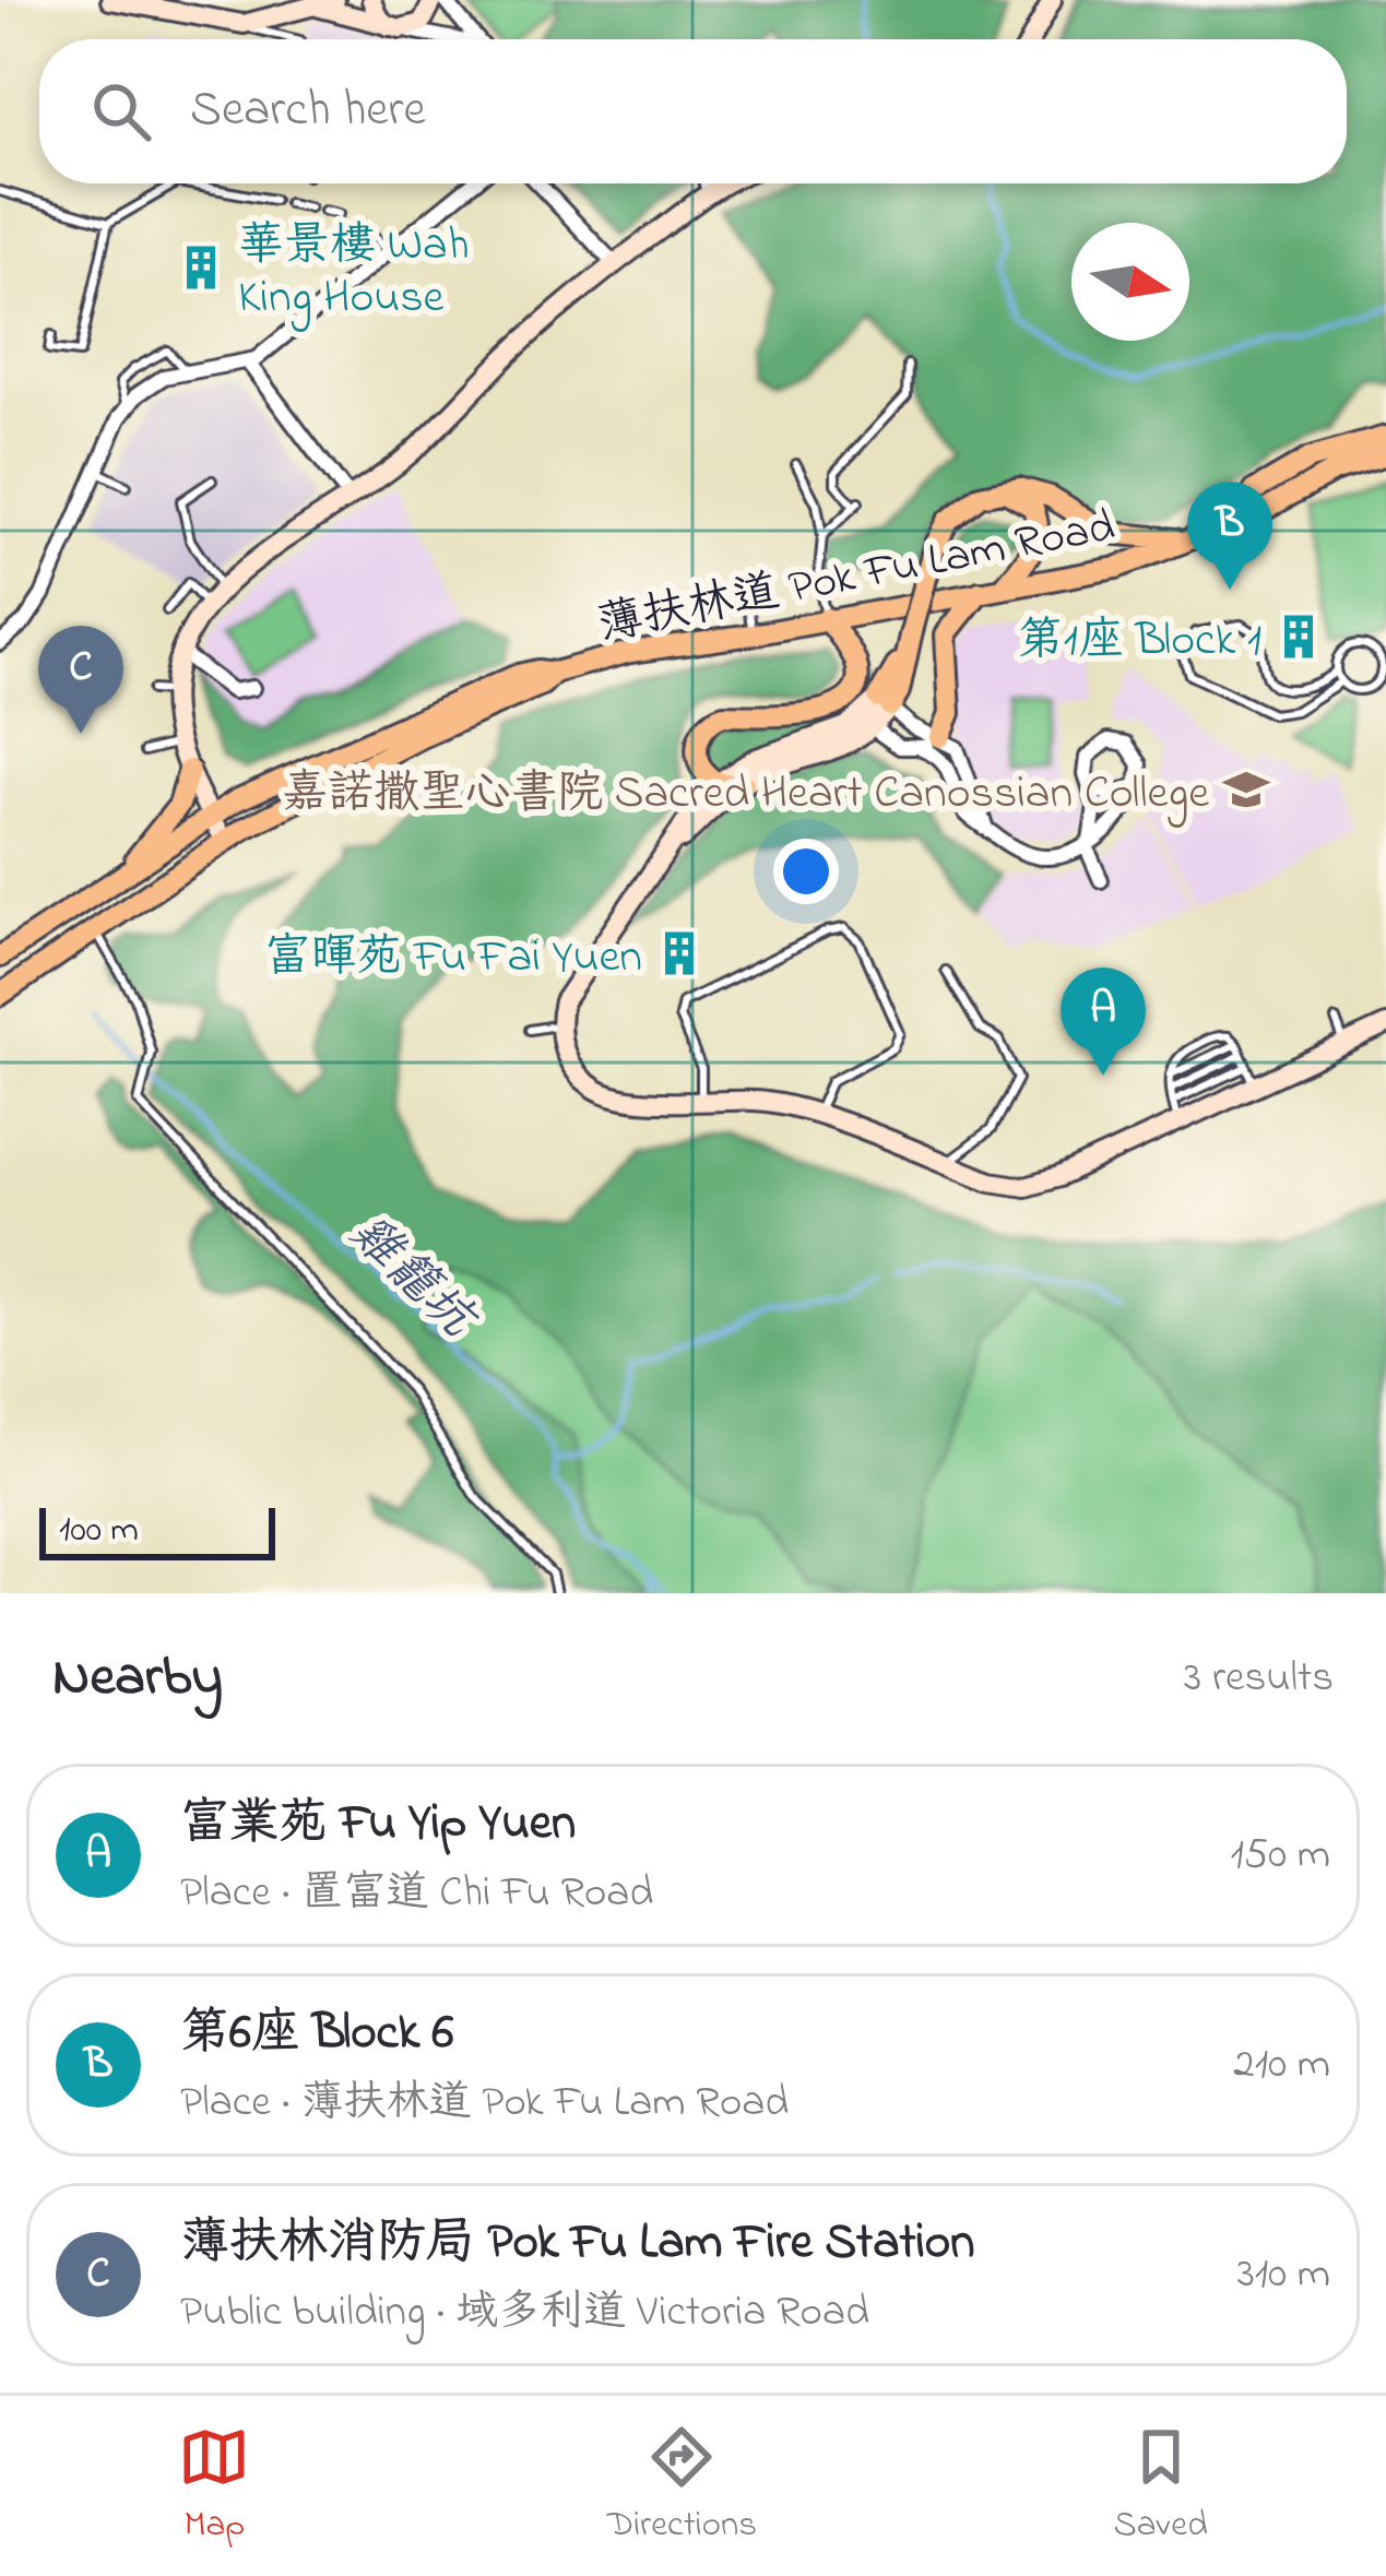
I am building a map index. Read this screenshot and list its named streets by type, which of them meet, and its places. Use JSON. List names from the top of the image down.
{
  "streets": {
    "main road": ["薄扶林道 Pok Fu Lam Road"]
  },
  "water": ["雞籠坑"],
  "places": {
    "building": ["華景樓 Wah King House", "第1座 Block 1", "富暉苑 Fu Fai Yuen"],
    "school or university": ["嘉諾撒聖心書院 Sacred Heart Canossian College"]
  },
  "scale_bar": "100 m",
  "north": "right",
  "page": {
    "search": "Search here",
    "pins": ["B", "C", "A"],
    "scale": "100 m",
    "heading": ["Nearby", "3 results"],
    "list": [
      {
        "mark": "A",
        "name": "富業苑 Fu Yip Yuen",
        "note": "Place · 置富道 Chi Fu Road",
        "value": "150 m"
      },
      {
        "mark": "B",
        "name": "第6座 Block 6",
        "note": "Place · 薄扶林道 Pok Fu Lam Road",
        "value": "210 m"
      },
      {
        "mark": "C",
        "name": "薄扶林消防局 Pok Fu Lam Fire Station",
        "note": "Public building · 域多利道 Victoria Road",
        "value": "310 m"
      }
    ],
    "nav": ["Map", "Directions", "Saved"]
  }
}
